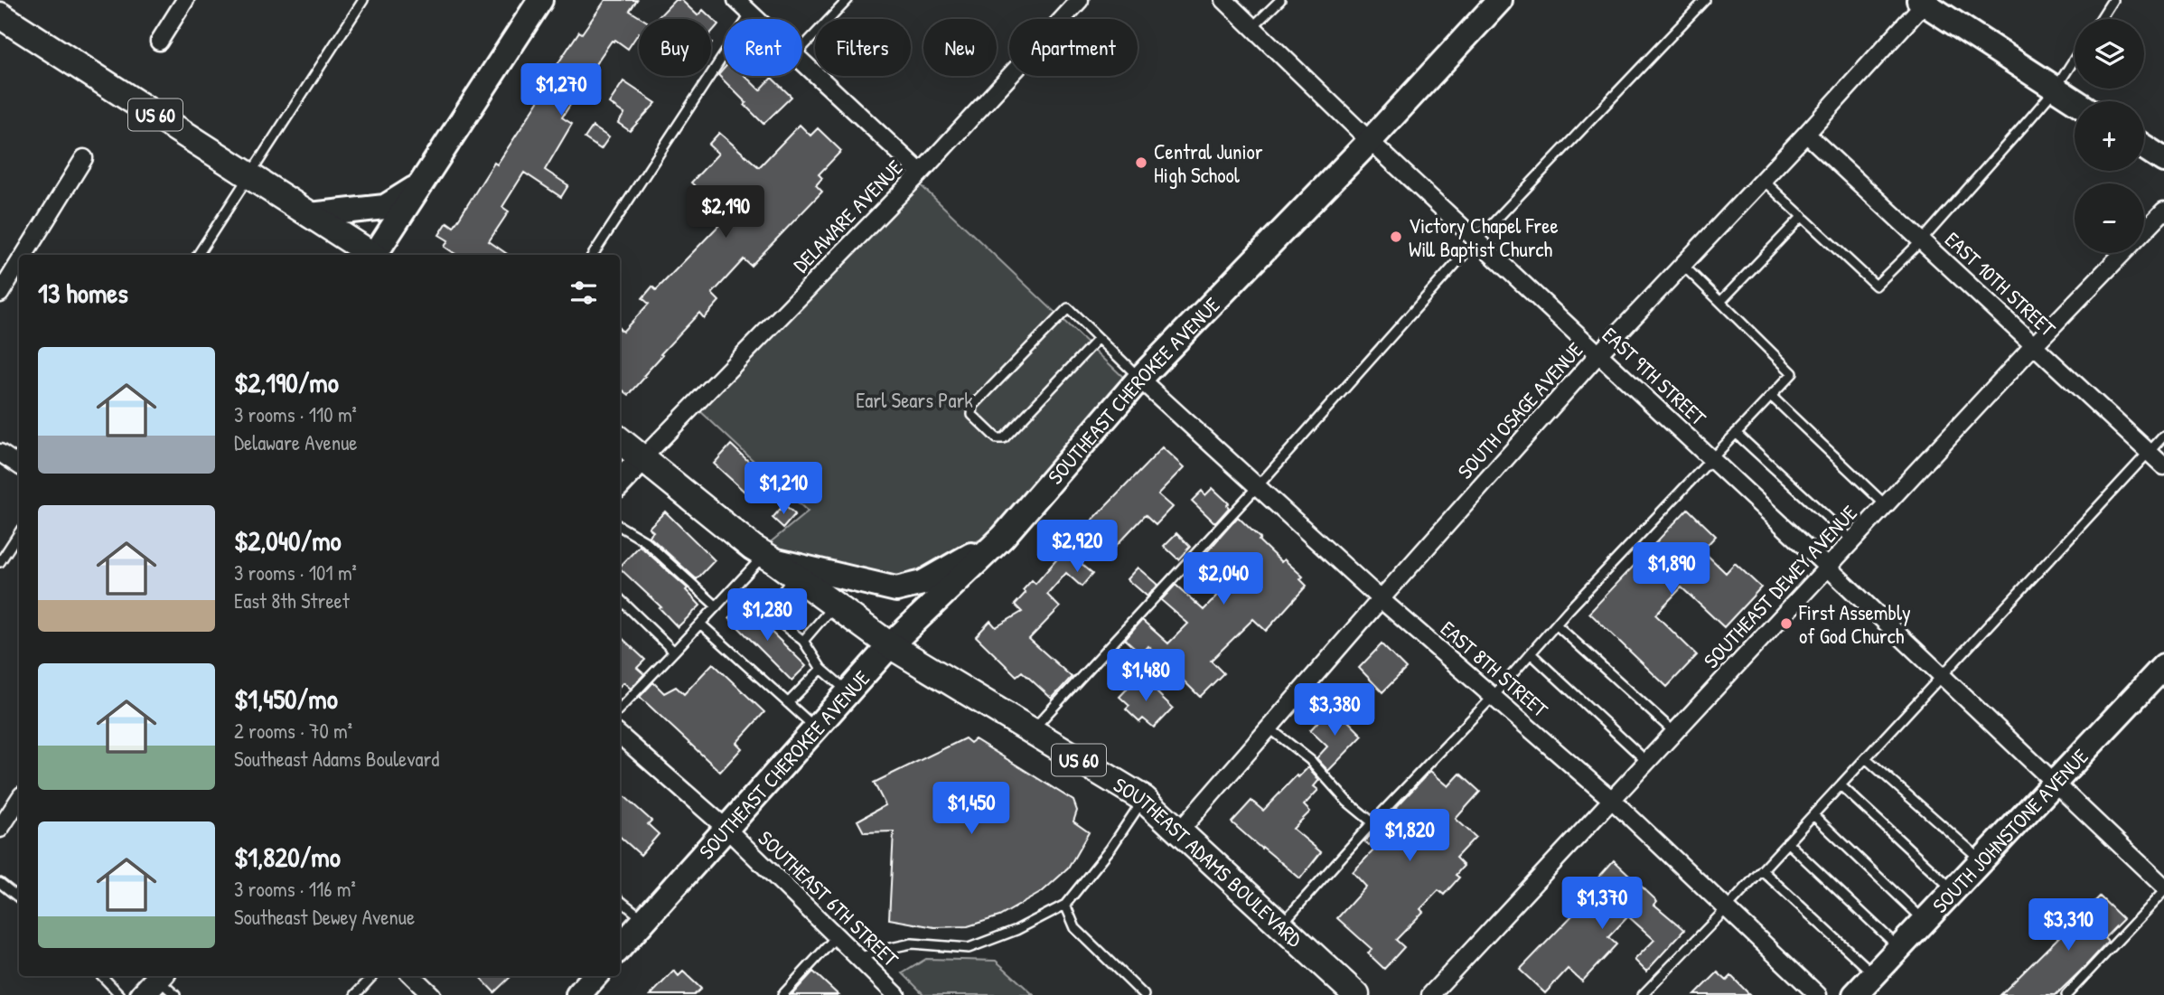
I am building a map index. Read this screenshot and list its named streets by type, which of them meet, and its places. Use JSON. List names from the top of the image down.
{
  "streets": {
    "main road": ["US 60", "SOUTHEAST ADAMS BOULEVARD"],
    "street": [
      "DELAWARE AVENUE",
      "EAST 10TH STREET",
      "EAST 9TH STREET",
      "SOUTHEAST CHEROKEE AVENUE",
      "SOUTH OSAGE AVENUE",
      "SOUTHEAST DEWEY AVENUE",
      "EAST 8TH STREET",
      "SOUTH JOHNSTONE AVENUE",
      "SOUTHEAST 6TH STREET"
    ]
  },
  "crossings": [
    ["DELAWARE AVENUE", "SOUTHEAST ADAMS BOULEVARD"],
    ["EAST 10TH STREET", "SOUTH OSAGE AVENUE"],
    ["EAST 10TH STREET", "SOUTHEAST DEWEY AVENUE"],
    ["EAST 9TH STREET", "SOUTHEAST CHEROKEE AVENUE"],
    ["EAST 9TH STREET", "SOUTH OSAGE AVENUE"],
    ["EAST 9TH STREET", "SOUTHEAST DEWEY AVENUE"],
    ["EAST 9TH STREET", "SOUTH JOHNSTONE AVENUE"],
    ["SOUTHEAST CHEROKEE AVENUE", "EAST 8TH STREET"],
    ["SOUTHEAST CHEROKEE AVENUE", "SOUTHEAST ADAMS BOULEVARD"],
    ["SOUTHEAST CHEROKEE AVENUE", "SOUTHEAST 6TH STREET"],
    ["SOUTH OSAGE AVENUE", "EAST 8TH STREET"],
    ["SOUTH OSAGE AVENUE", "SOUTHEAST ADAMS BOULEVARD"],
    ["SOUTHEAST DEWEY AVENUE", "EAST 8TH STREET"]
  ],
  "parks": ["Earl Sears Park"],
  "places": ["Central Junior High School", "Victory Chapel Free Will Baptist Church", "First Assembly of God Church"],
  "page": {
    "map_buttons": ["+", "−"],
    "chip": [
      "Buy",
      "Rent",
      "Filters",
      "New",
      "Apartment"
    ],
    "price": [
      "$1,270",
      "$2,190",
      "$1,210",
      "$2,920",
      "$1,890",
      "$2,040",
      "$1,280",
      "$1,480",
      "$3,380",
      "$1,450",
      "$1,820",
      "$1,370",
      "$3,310"
    ],
    "heading": "13 homes",
    "list": [
      {
        "name": "$2,190/mo",
        "note": "3 rooms · 110 m² · Delaware Avenue"
      },
      {
        "name": "$2,040/mo",
        "note": "3 rooms · 101 m² · East 8th Street"
      },
      {
        "name": "$1,450/mo",
        "note": "2 rooms · 70 m² · Southeast Adams Boulevard"
      },
      {
        "name": "$1,820/mo",
        "note": "3 rooms · 116 m² · Southeast Dewey Avenue"
      }
    ]
  }
}
